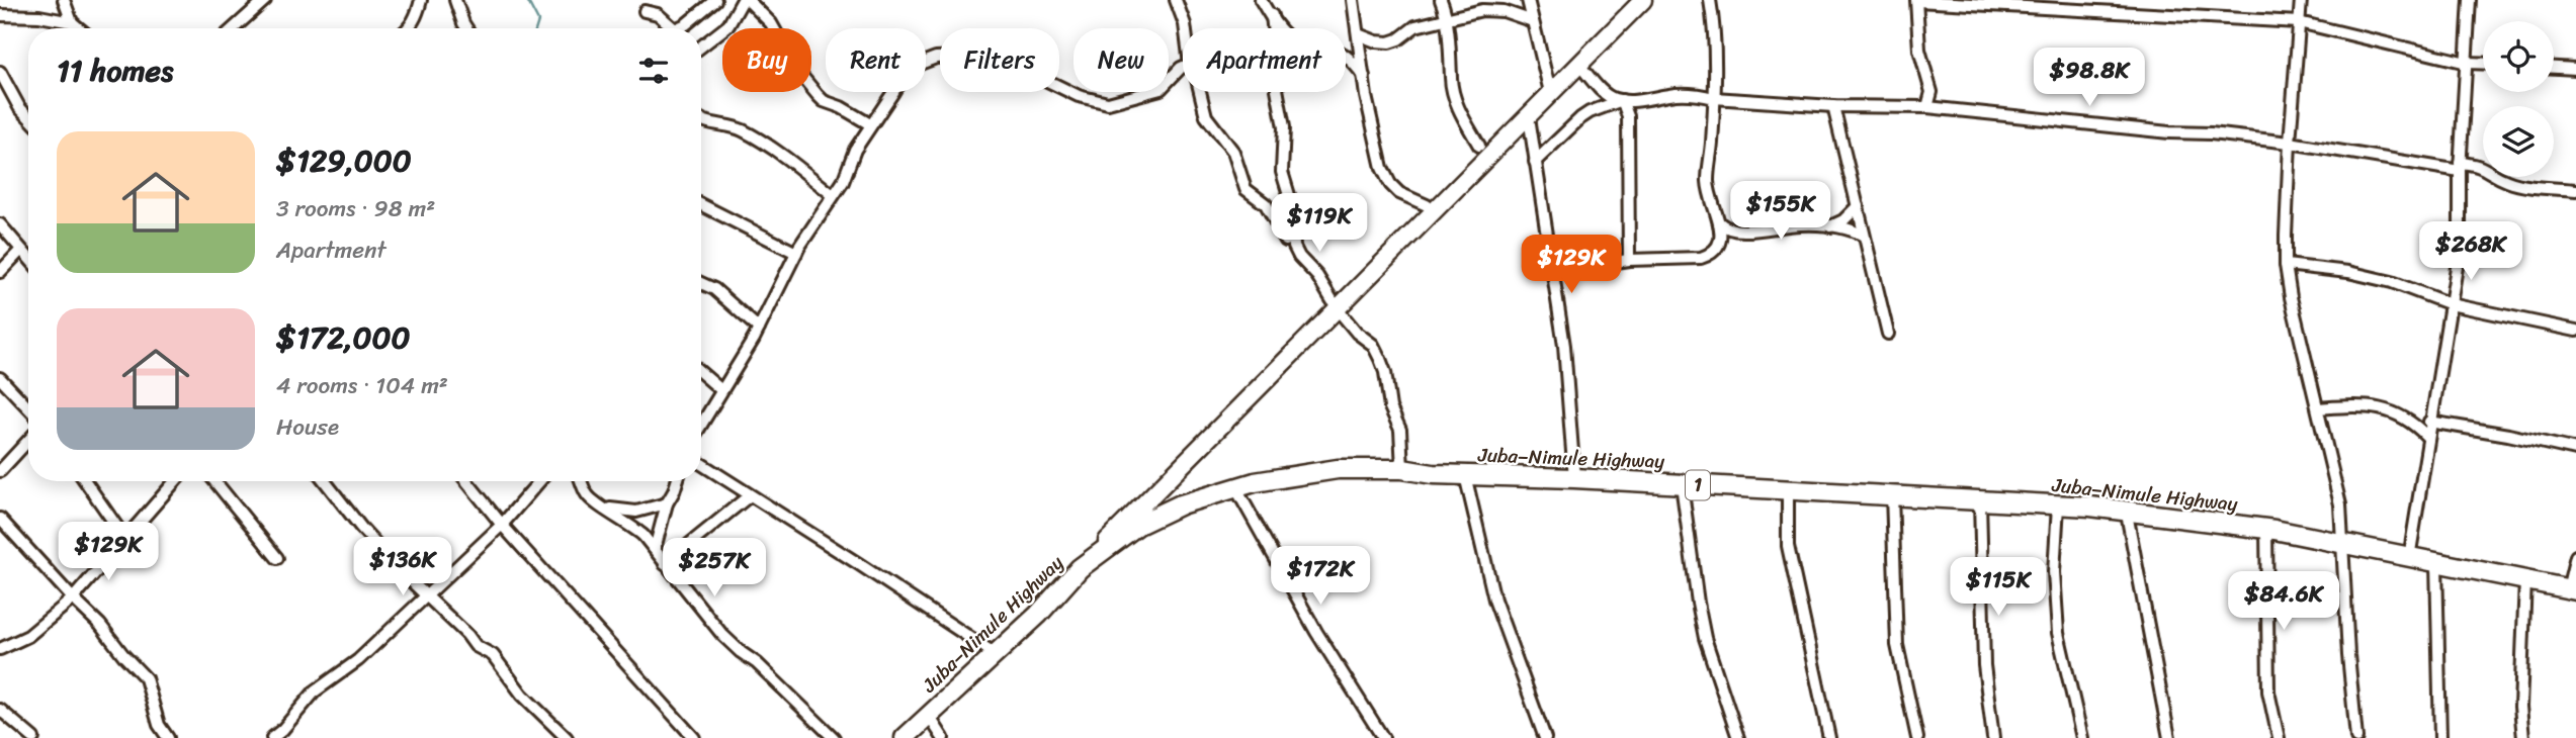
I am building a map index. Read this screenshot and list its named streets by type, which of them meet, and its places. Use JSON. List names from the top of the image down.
{
  "streets": {
    "main road": ["Juba–Nimule Highway", "1"]
  },
  "page": {
    "chip": [
      "Buy",
      "Rent",
      "Filters",
      "New",
      "Apartment"
    ],
    "heading": "11 homes",
    "price": [
      "$98.8K",
      "$155K",
      "$119K",
      "$268K",
      "$129K",
      "$129K",
      "$136K",
      "$257K",
      "$172K",
      "$115K",
      "$84.6K"
    ],
    "list": [
      {
        "name": "$129,000",
        "note": "3 rooms · 98 m² · Apartment"
      },
      {
        "name": "$172,000",
        "note": "4 rooms · 104 m² · House"
      }
    ]
  }
}
